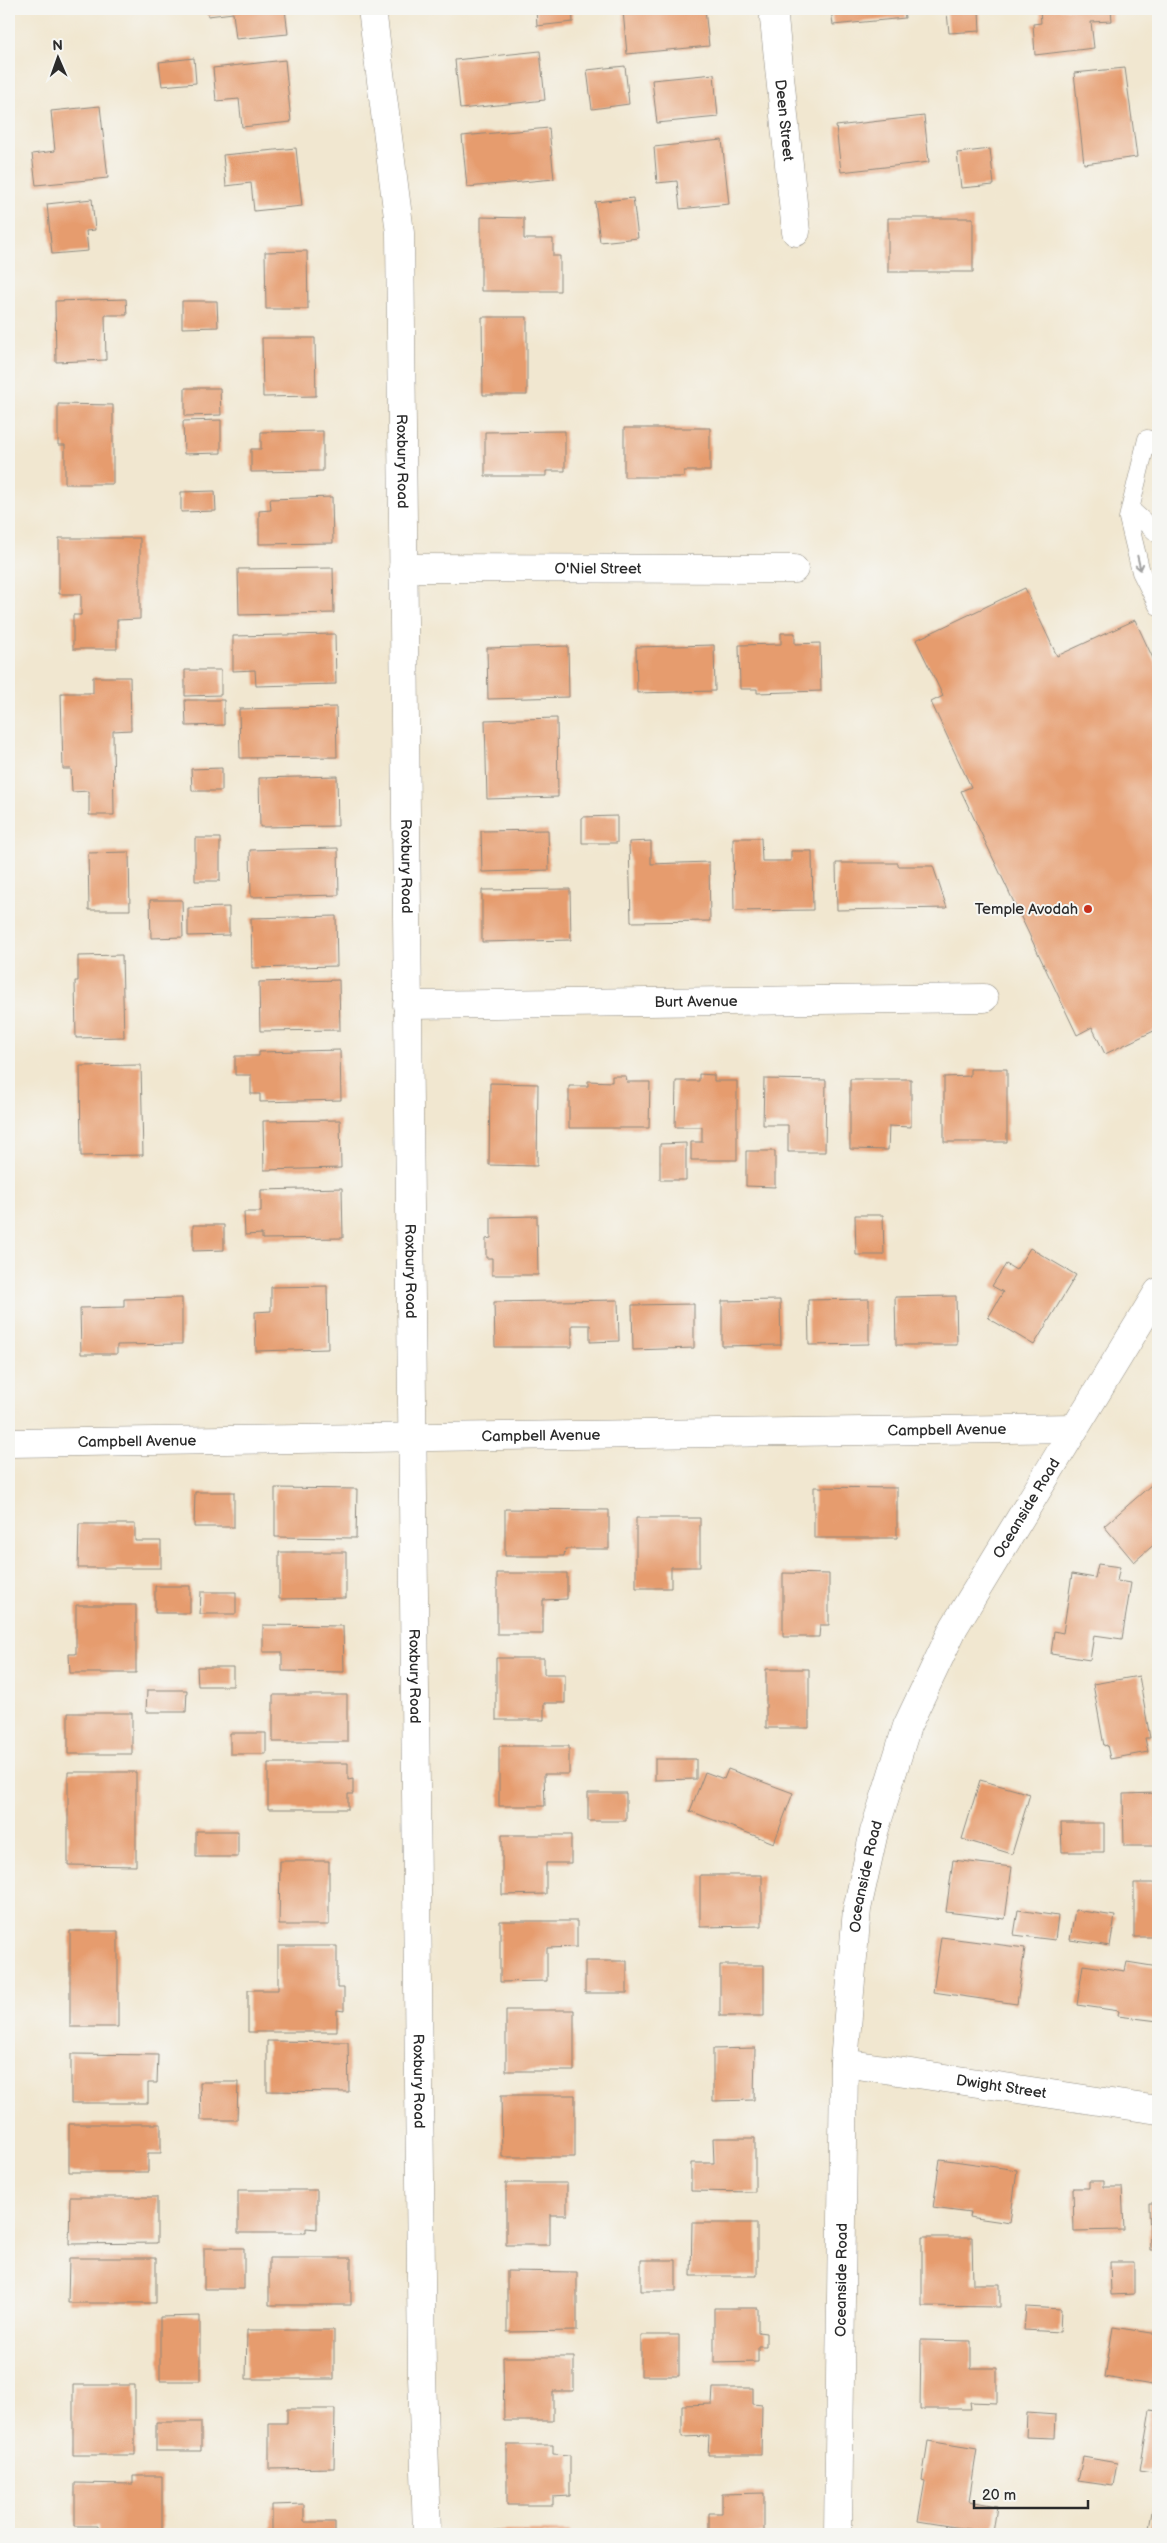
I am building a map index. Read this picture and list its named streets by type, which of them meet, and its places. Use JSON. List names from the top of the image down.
{
  "streets": {
    "street": [
      "Deen Street",
      "Roxbury Road",
      "O'Niel Street",
      "Burt Avenue",
      "Campbell Avenue",
      "Oceanside Road",
      "Dwight Street"
    ]
  },
  "crossings": [
    ["Roxbury Road", "O'Niel Street"],
    ["Roxbury Road", "Burt Avenue"],
    ["Roxbury Road", "Campbell Avenue"],
    ["Campbell Avenue", "Oceanside Road"],
    ["Oceanside Road", "Dwight Street"]
  ],
  "places": ["Temple Avodah"],
  "scale_bar": "20 m",
  "north": "top"
}
